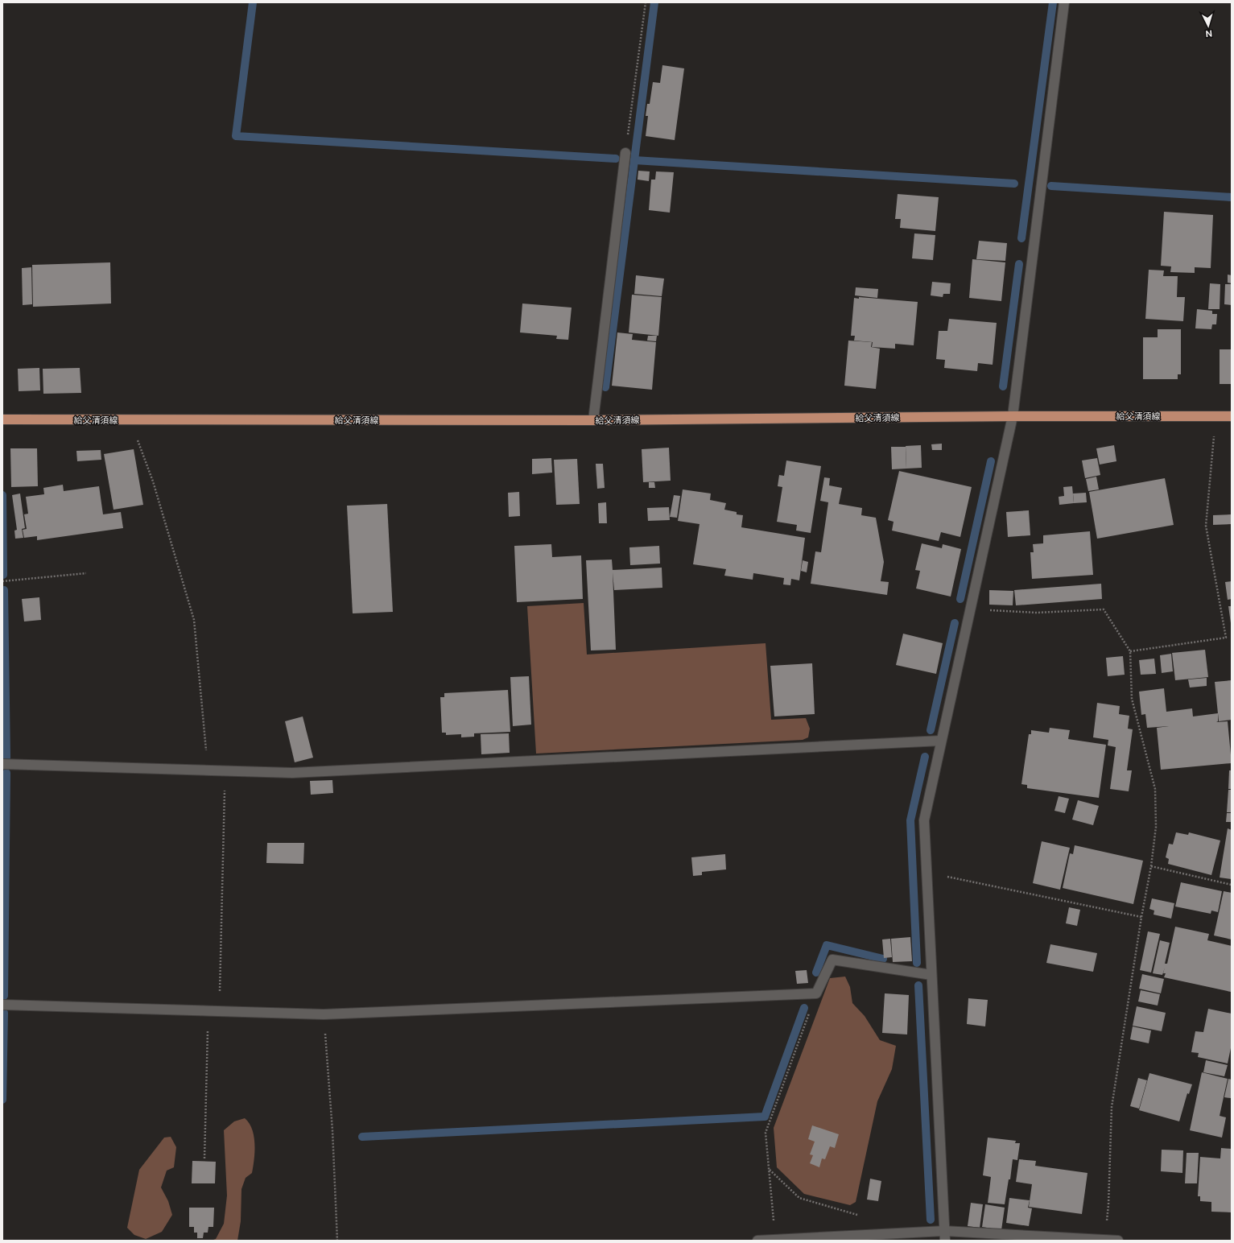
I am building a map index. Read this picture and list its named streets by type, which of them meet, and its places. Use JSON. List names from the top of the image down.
{
  "streets": {
    "main road": ["給父清須線"]
  },
  "north": "bottom"
}
